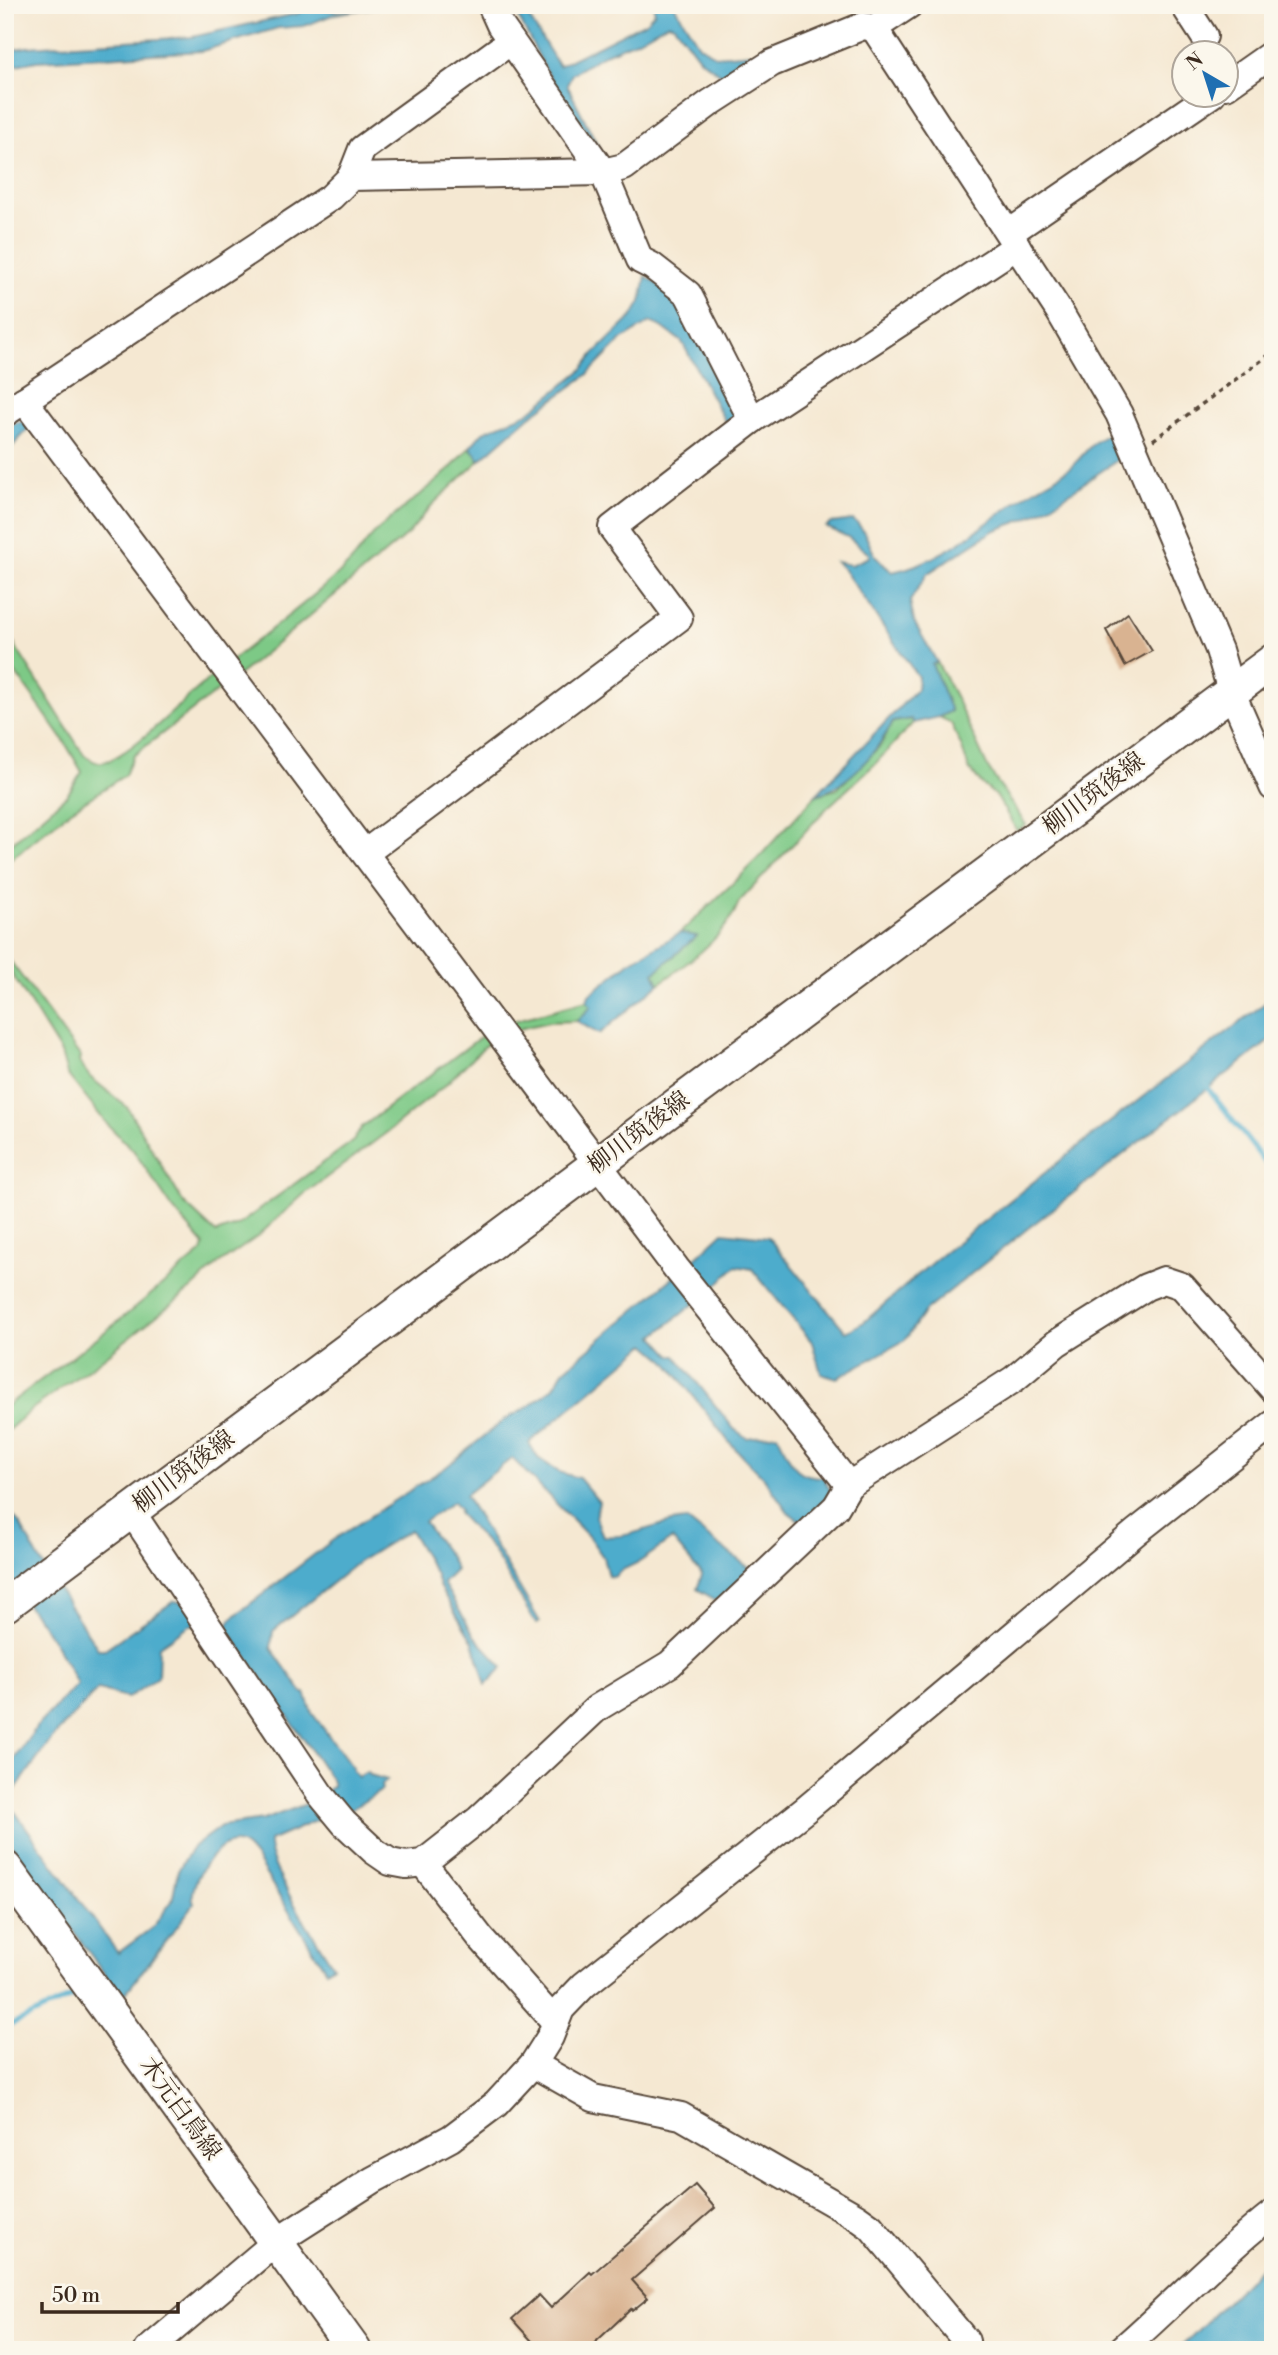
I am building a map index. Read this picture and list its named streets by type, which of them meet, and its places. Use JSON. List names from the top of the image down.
{
  "streets": {
    "main road": ["柳川筑後線", "木元白鳥線"]
  },
  "scale_bar": "50 m",
  "north": "top left"
}
